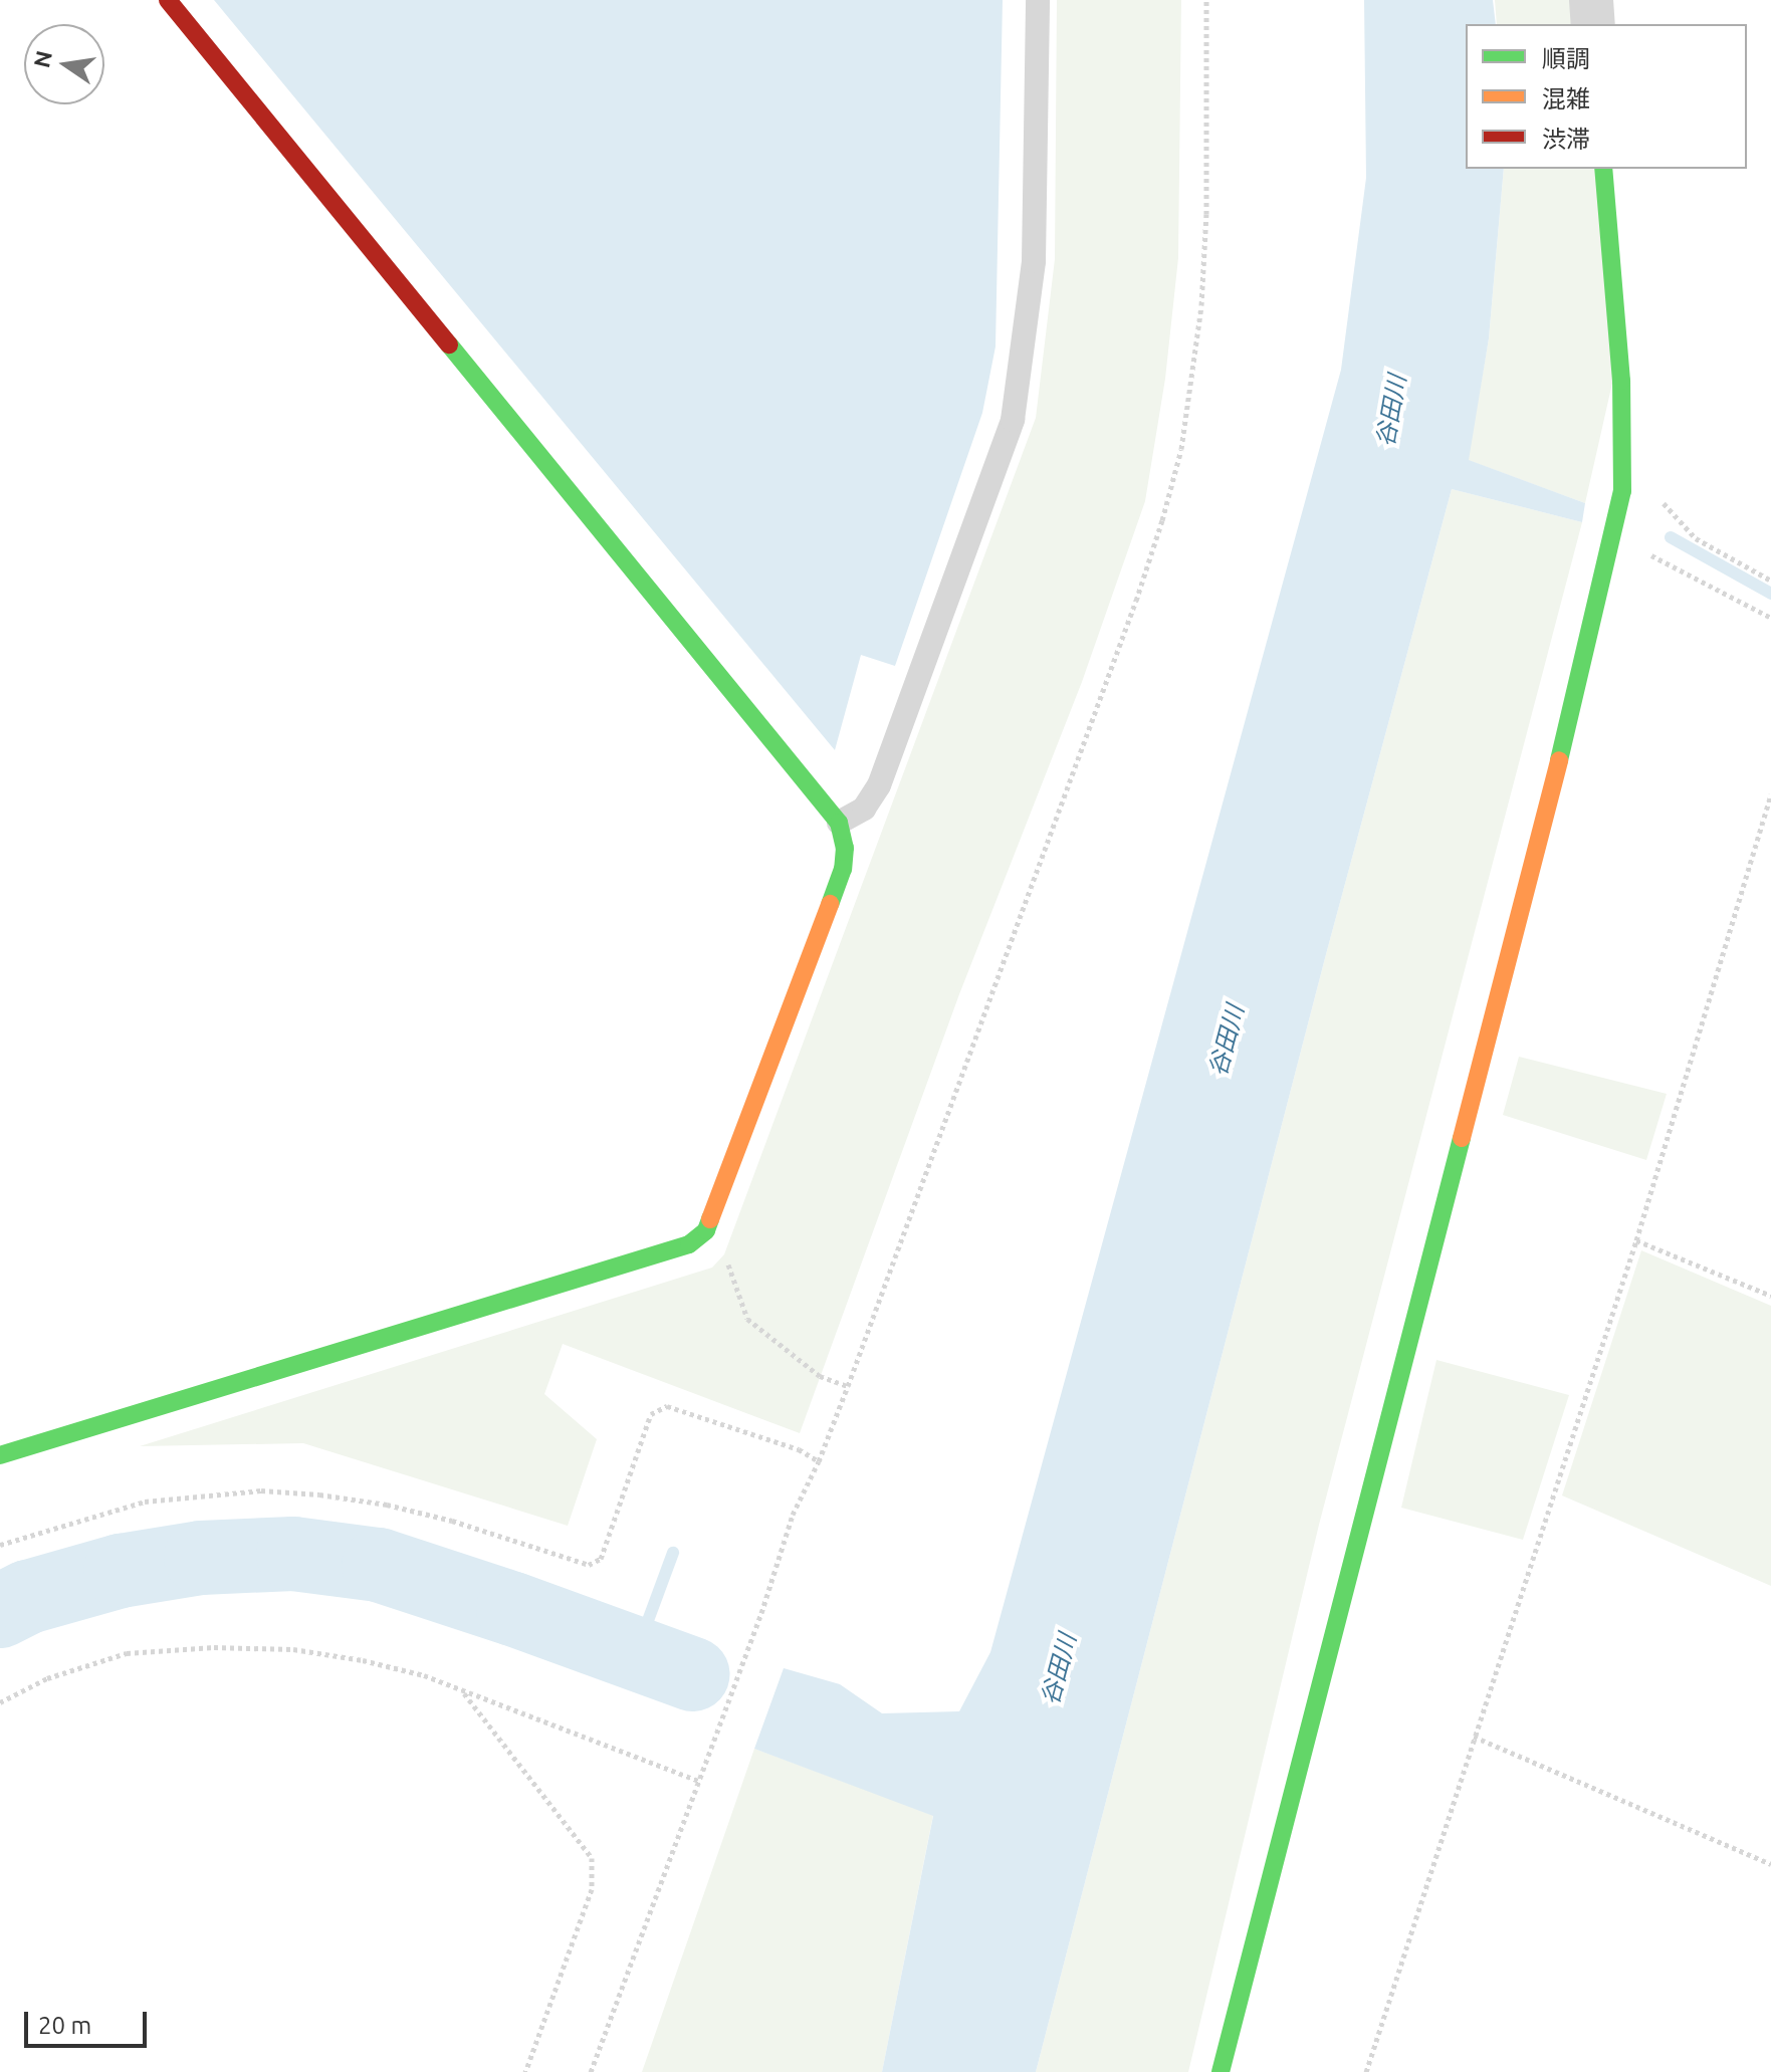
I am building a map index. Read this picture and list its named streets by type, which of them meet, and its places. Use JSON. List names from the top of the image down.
{
  "water": ["谷田川"],
  "legend": ["順調", "混雑", "渋滞"],
  "scale_bar": "20 m",
  "north": "left"
}
